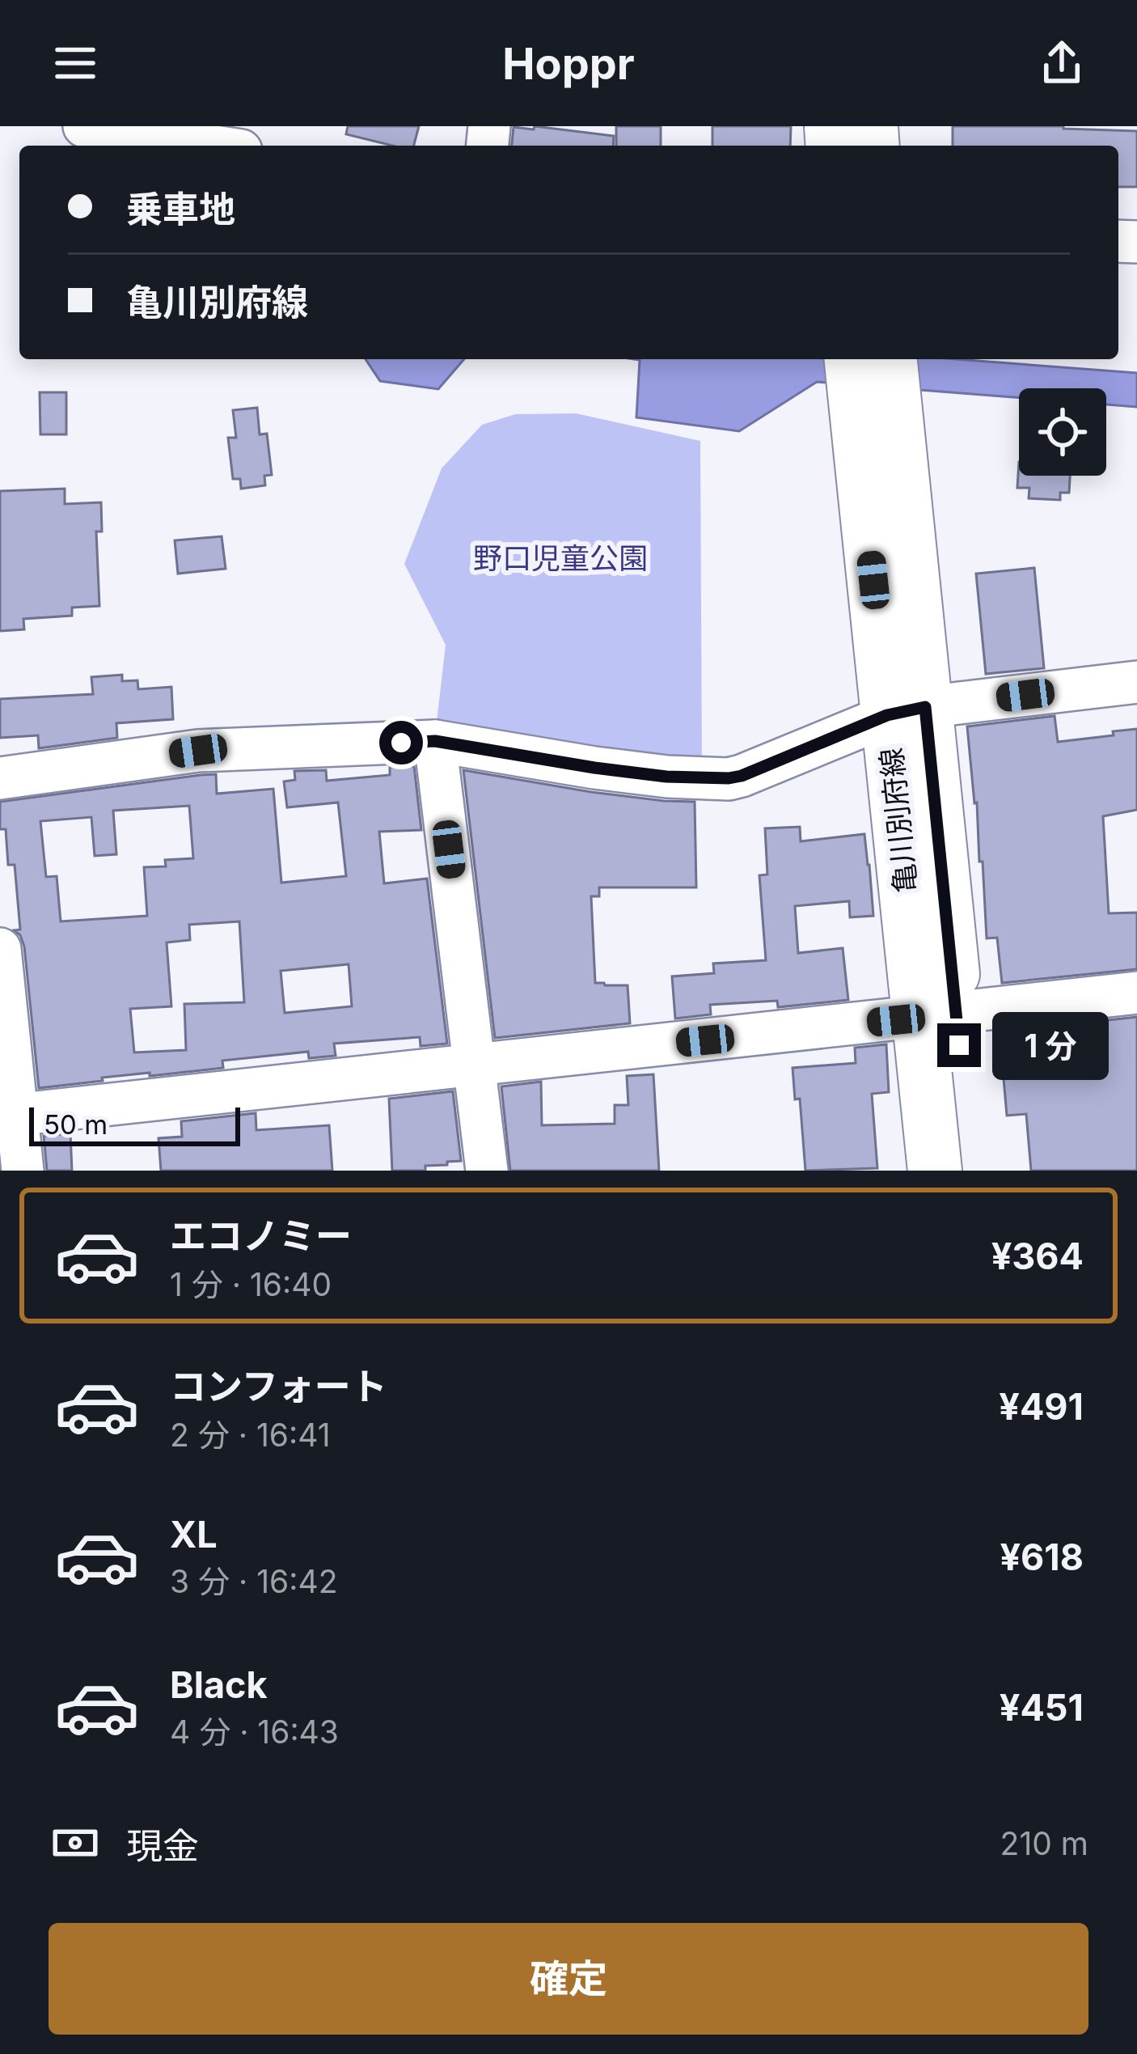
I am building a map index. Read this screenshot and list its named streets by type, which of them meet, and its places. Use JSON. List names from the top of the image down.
{
  "streets": {
    "main road": ["亀川別府線"]
  },
  "parks": ["野口児童公園"],
  "scale_bar": "50 m",
  "page": {
    "header": "Hoppr",
    "banner": ["乗車地", "亀川別府線"],
    "bubble": "1 分",
    "scale": "50 m",
    "list": [
      {
        "name": "エコノミー",
        "note": "1 分 · 16:40",
        "value": "¥364"
      },
      {
        "name": "コンフォート",
        "note": "2 分 · 16:41",
        "value": "¥491"
      },
      {
        "name": "XL",
        "note": "3 分 · 16:42",
        "value": "¥618"
      },
      {
        "name": "Black",
        "note": "4 分 · 16:43",
        "value": "¥451"
      }
    ],
    "pay": ["現金", "210 m"],
    "buttons": "確定"
  }
}
